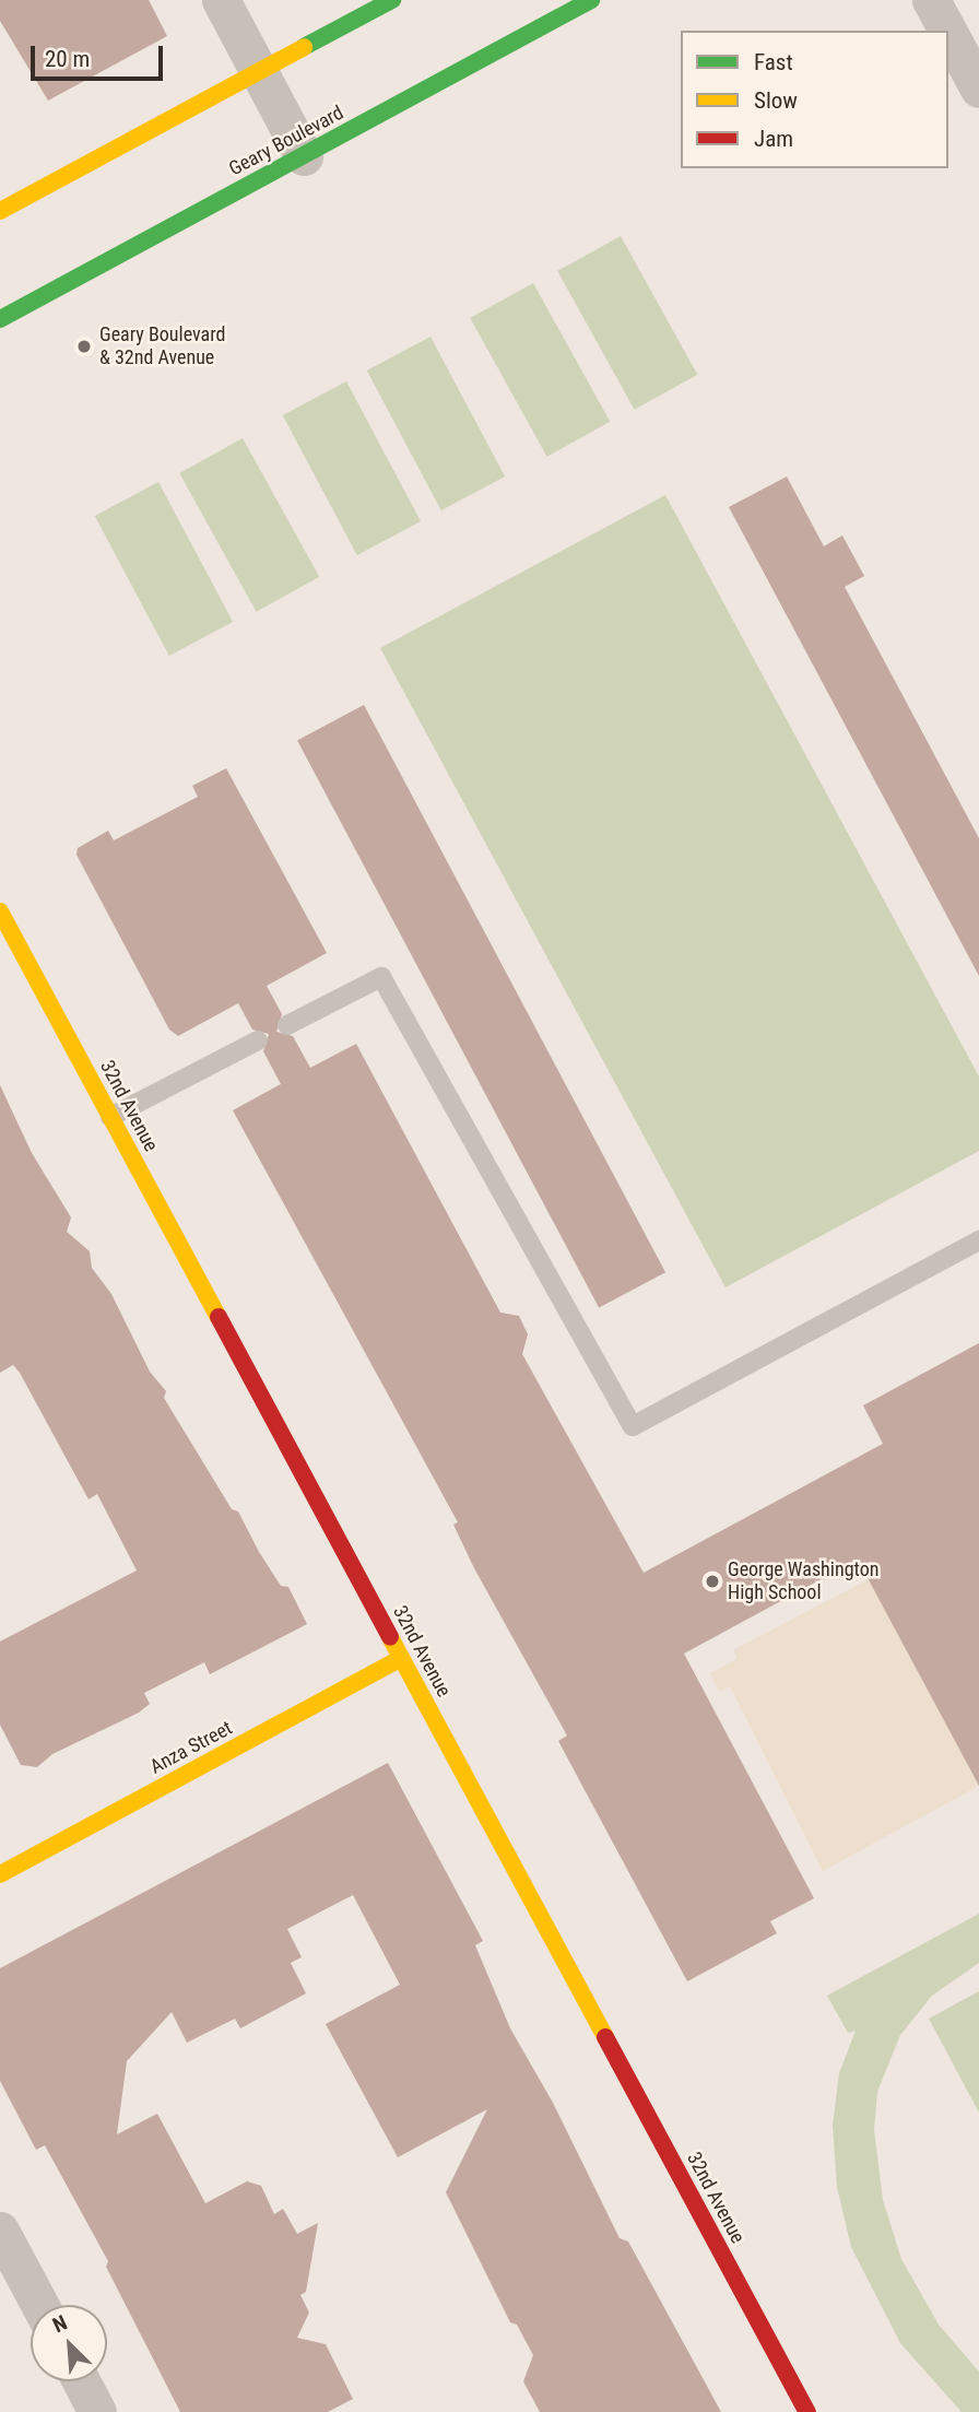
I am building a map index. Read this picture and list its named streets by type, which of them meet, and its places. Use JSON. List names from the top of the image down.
{
  "streets": {
    "street": ["Geary Boulevard", "32nd Avenue", "Anza Street"]
  },
  "crossings": [
    ["32nd Avenue", "Anza Street"]
  ],
  "places": ["Geary Boulevard & 32nd Avenue", "George Washington High School"],
  "legend": ["Fast", "Slow", "Jam"],
  "scale_bar": "20 m",
  "north": "top left"
}
